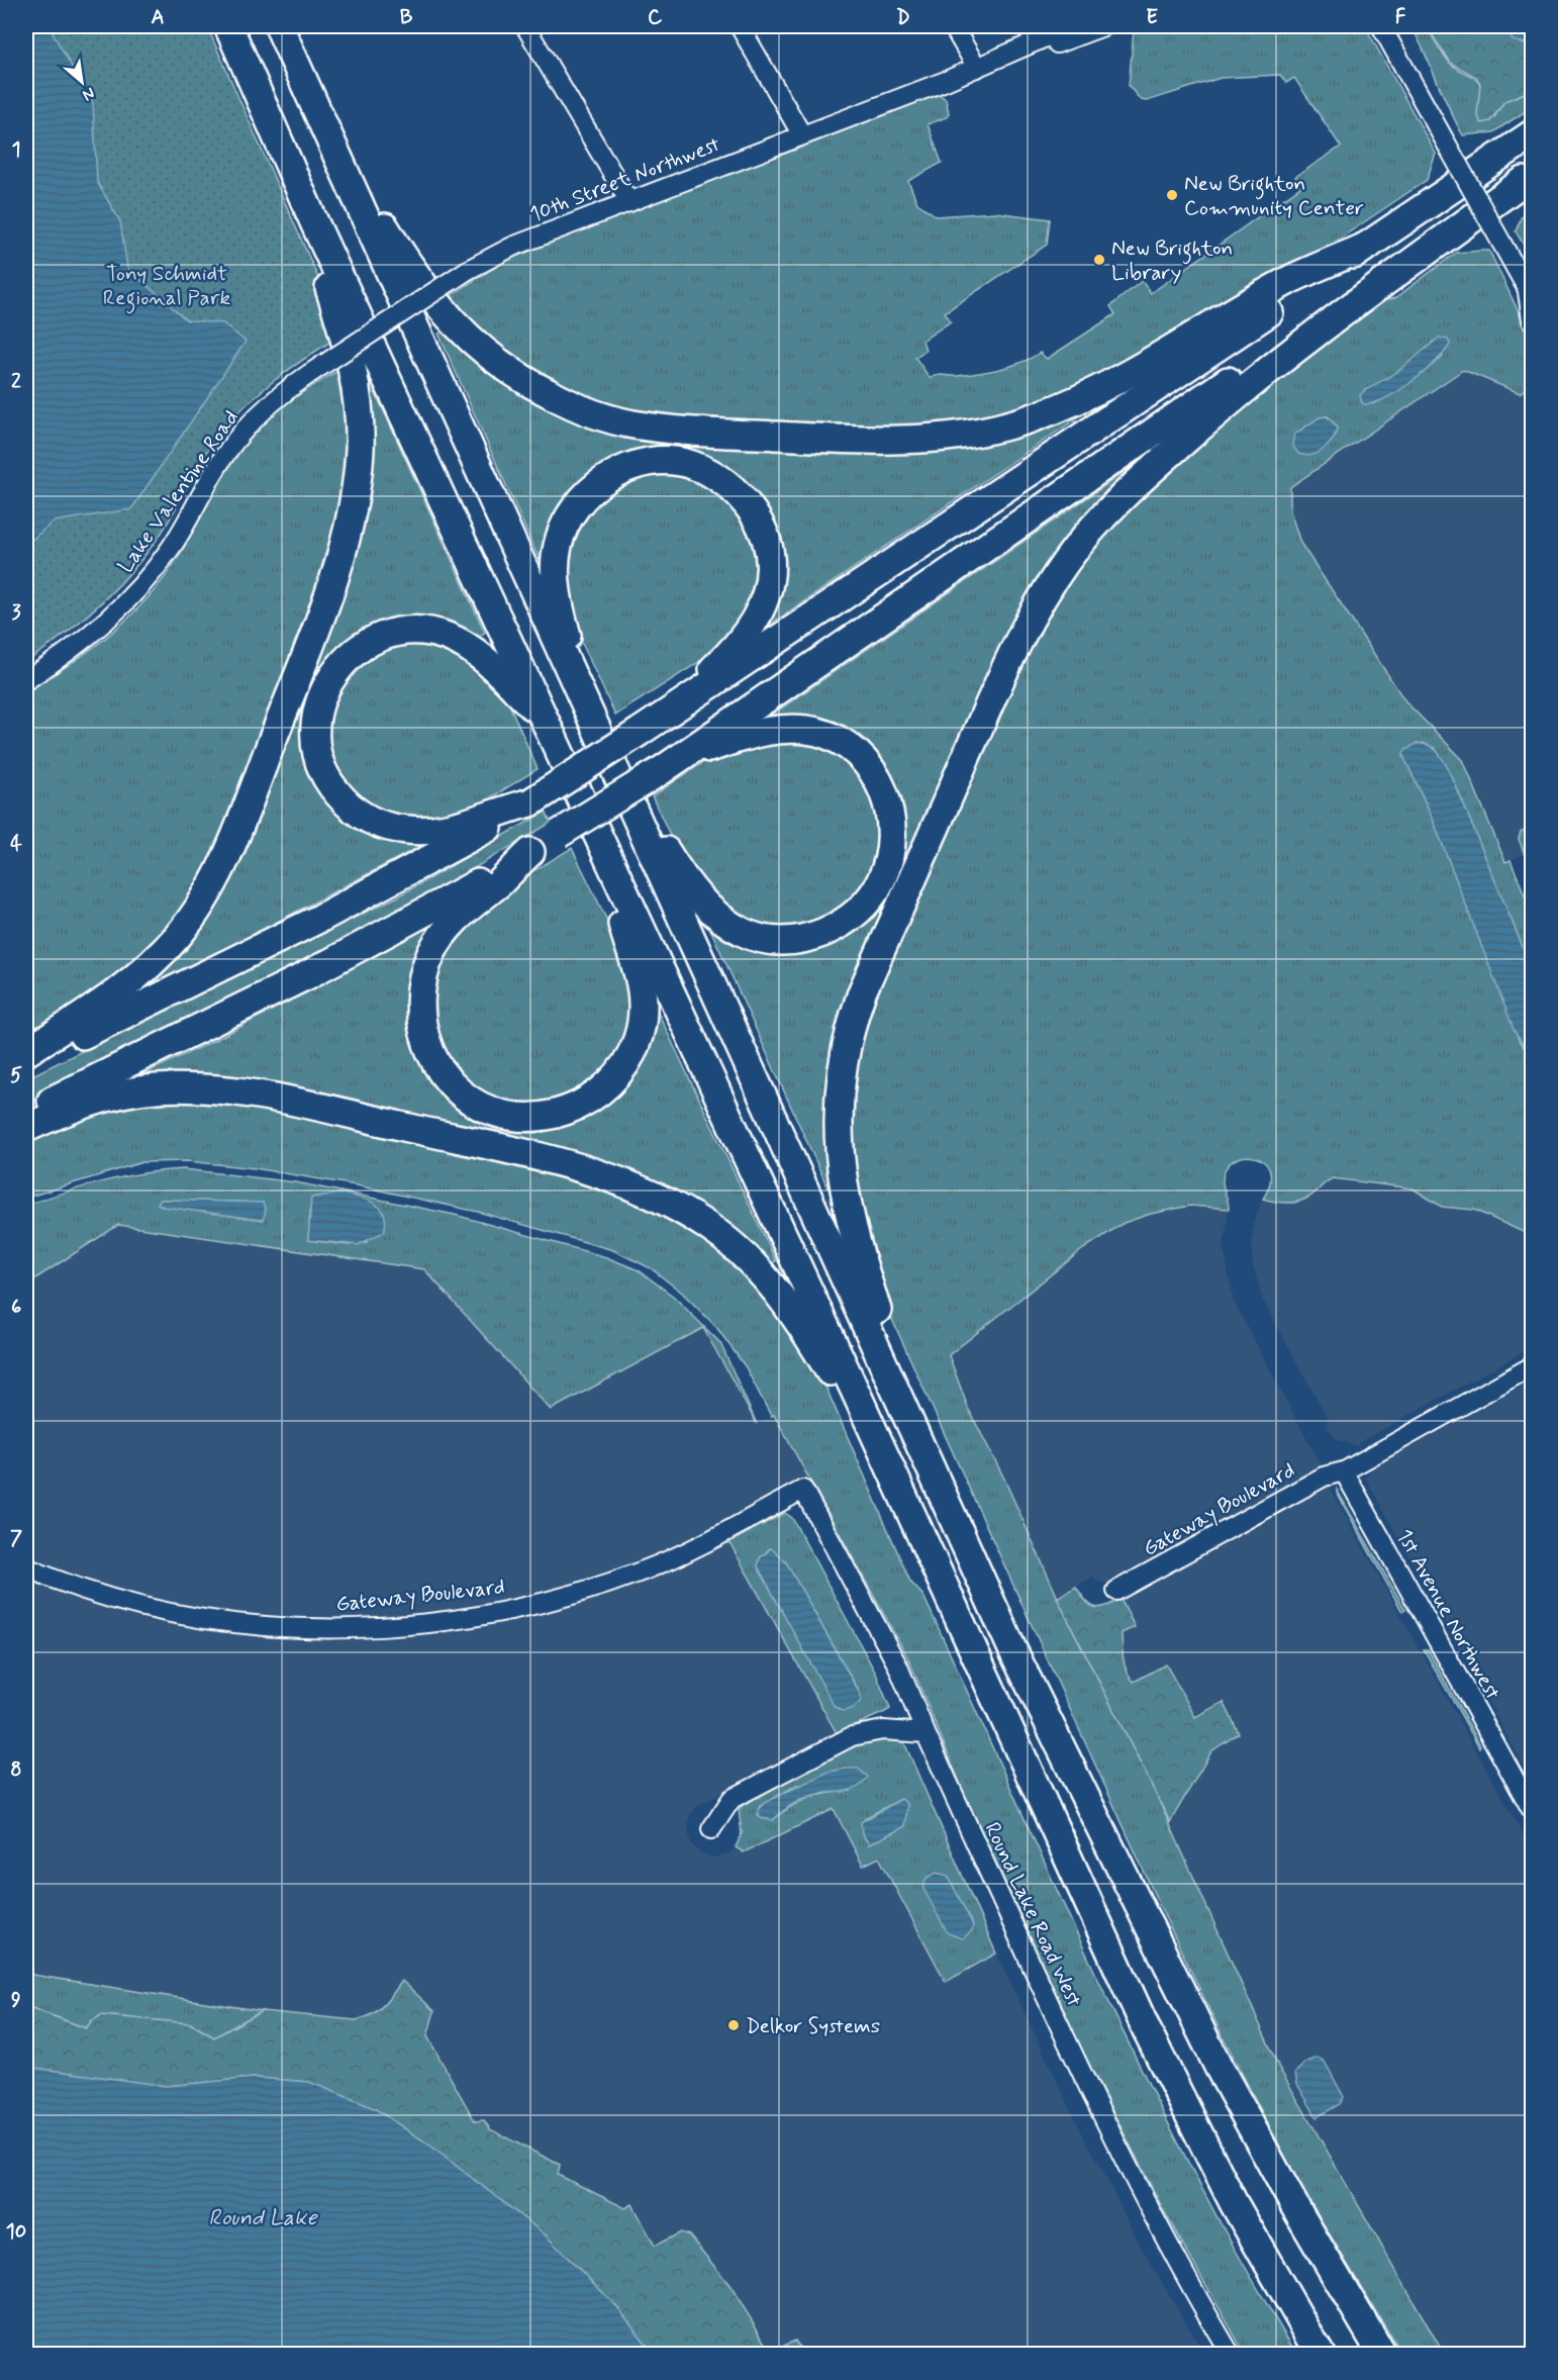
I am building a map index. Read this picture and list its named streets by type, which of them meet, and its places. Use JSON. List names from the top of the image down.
{
  "streets": {
    "street": [
      "10th Street Northwest",
      "Lake Valentine Road",
      "Gateway Boulevard",
      "1st Avenue Northwest",
      "Round Lake Road West"
    ]
  },
  "crossings": [
    ["10th Street Northwest", "Lake Valentine Road"],
    ["Gateway Boulevard", "1st Avenue Northwest"],
    ["Gateway Boulevard", "Round Lake Road West"]
  ],
  "water": ["Round Lake"],
  "parks": ["Tony Schmidt Regional Park"],
  "places": ["New Brighton Community Center", "New Brighton Library", "Delkor Systems"],
  "north": "bottom right",
  "grid": {
    "columns": [
      "A",
      "B",
      "C",
      "D",
      "E",
      "F"
    ],
    "rows": [
      "1",
      "2",
      "3",
      "4",
      "5",
      "6",
      "7",
      "8",
      "9",
      "10"
    ]
  }
}
